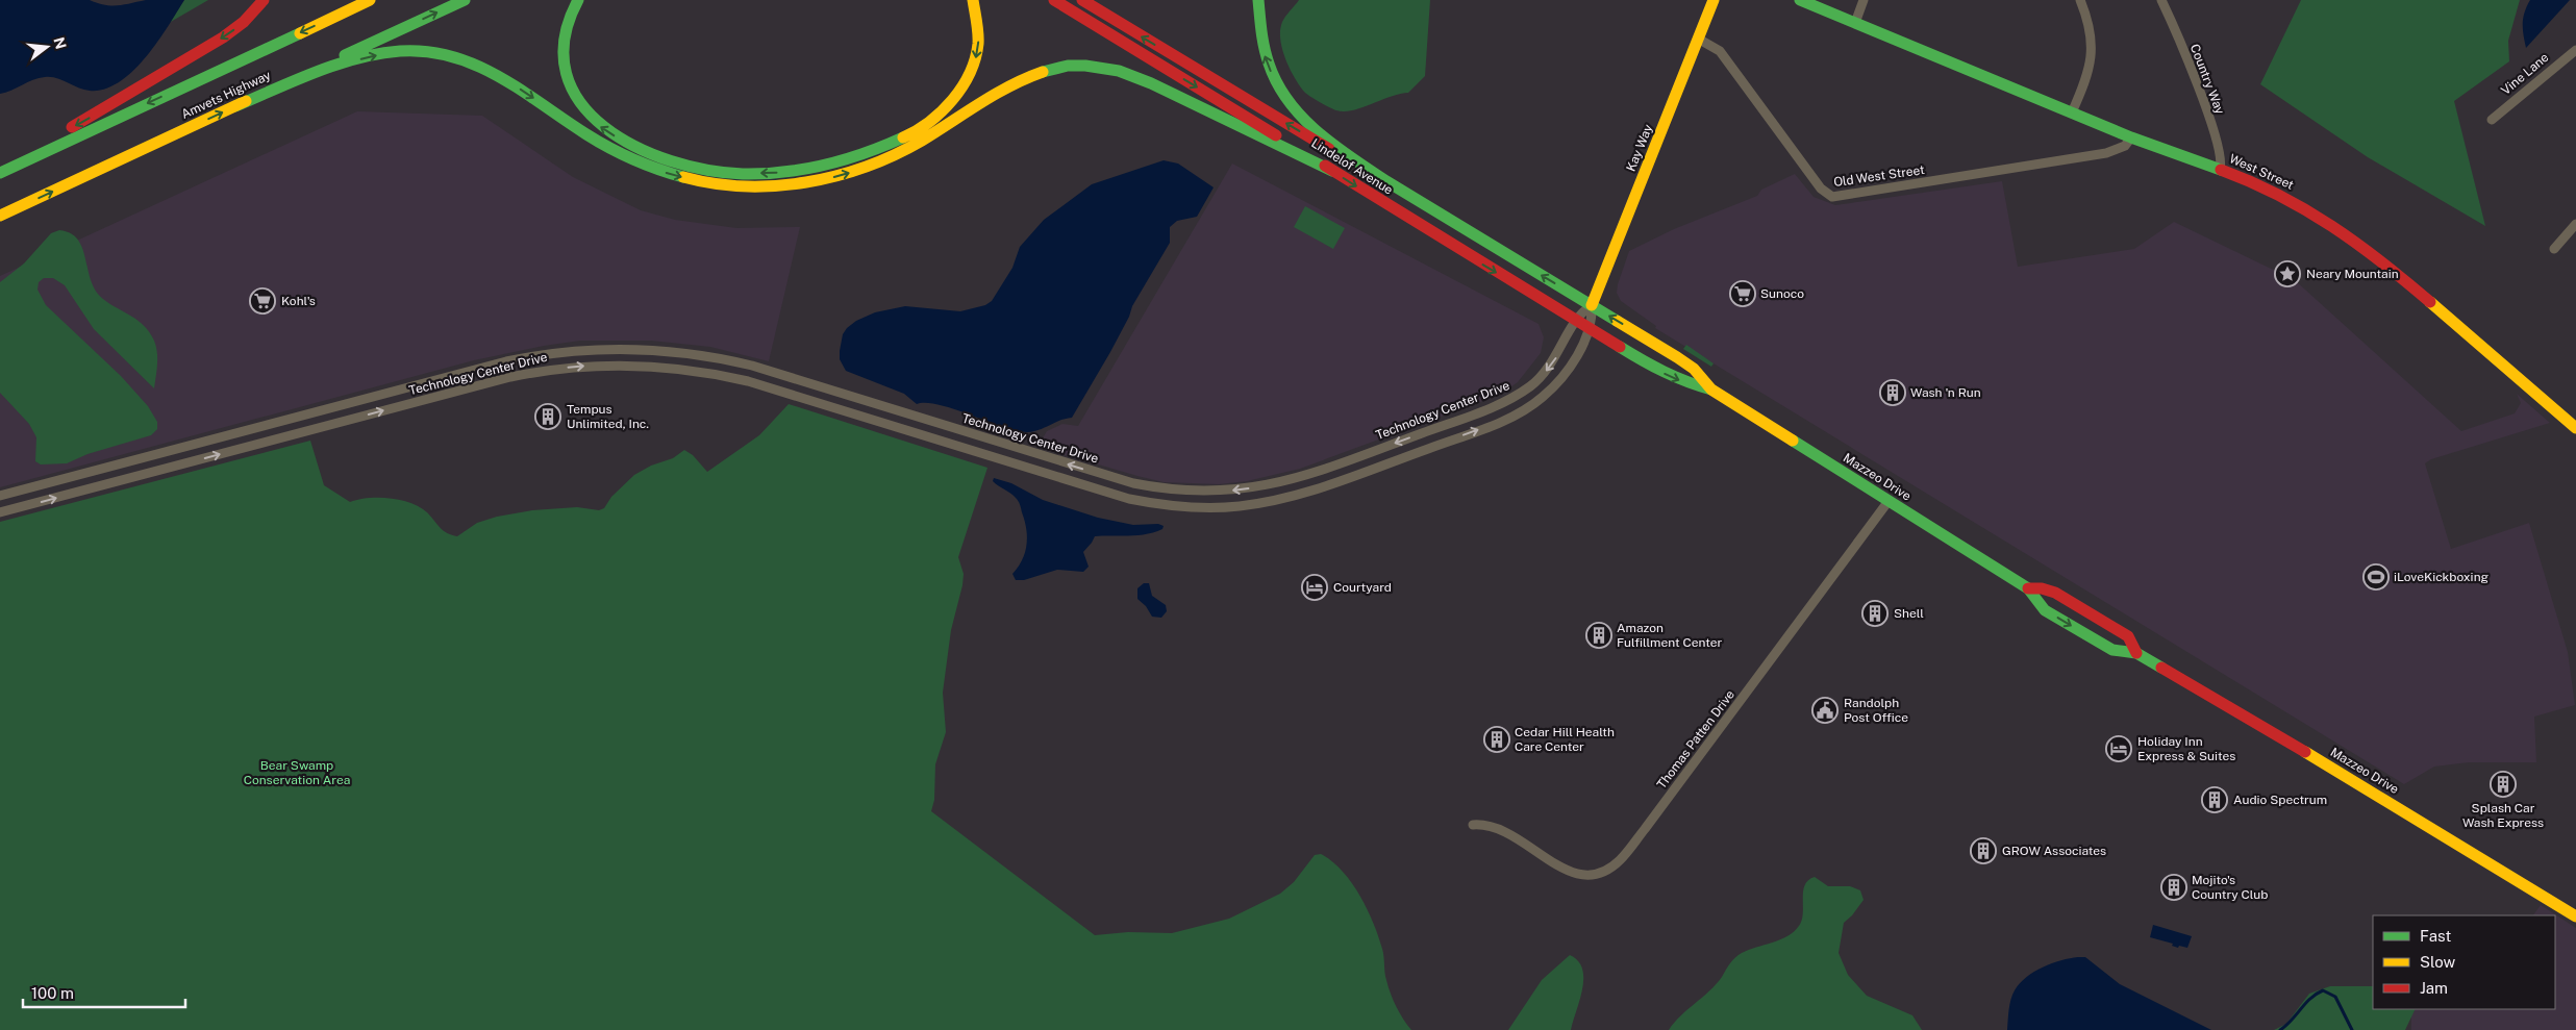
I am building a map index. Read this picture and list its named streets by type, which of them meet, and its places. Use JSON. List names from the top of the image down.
{
  "streets": {
    "main road": [
      "Amvets Highway",
      "Kay Way",
      "Lindelof Avenue",
      "West Street",
      "Mazzeo Drive"
    ],
    "street": [
      "Vine Lane",
      "Country Way",
      "Old West Street",
      "Technology Center Drive",
      "Thomas Patten Drive"
    ]
  },
  "crossings": [
    ["Country Way", "West Street"],
    ["Kay Way", "Lindelof Avenue"],
    ["Kay Way", "Old West Street"],
    ["Kay Way", "Technology Center Drive"],
    ["Lindelof Avenue", "Technology Center Drive"],
    ["Lindelof Avenue", "Mazzeo Drive"],
    ["West Street", "Old West Street"],
    ["Mazzeo Drive", "Thomas Patten Drive"]
  ],
  "parks": ["Bear Swamp Conservation Area"],
  "places": {
    "place": ["Neary Mountain"],
    "supermarket": ["Sunoco", "Kohl's"],
    "building": [
      "Wash 'n Run",
      "Tempus Unlimited, Inc.",
      "Shell",
      "Amazon Fulfillment Center",
      "Cedar Hill Health Care Center",
      "Splash Car Wash Express",
      "Audio Spectrum",
      "GROW Associates",
      "Mojito's Country Club"
    ],
    "sports": ["iLoveKickboxing"],
    "hotel": ["Courtyard", "Holiday Inn Express & Suites"],
    "public building": ["Randolph Post Office"]
  },
  "legend": ["Fast", "Slow", "Jam"],
  "scale_bar": "100 m",
  "north": "right"
}
